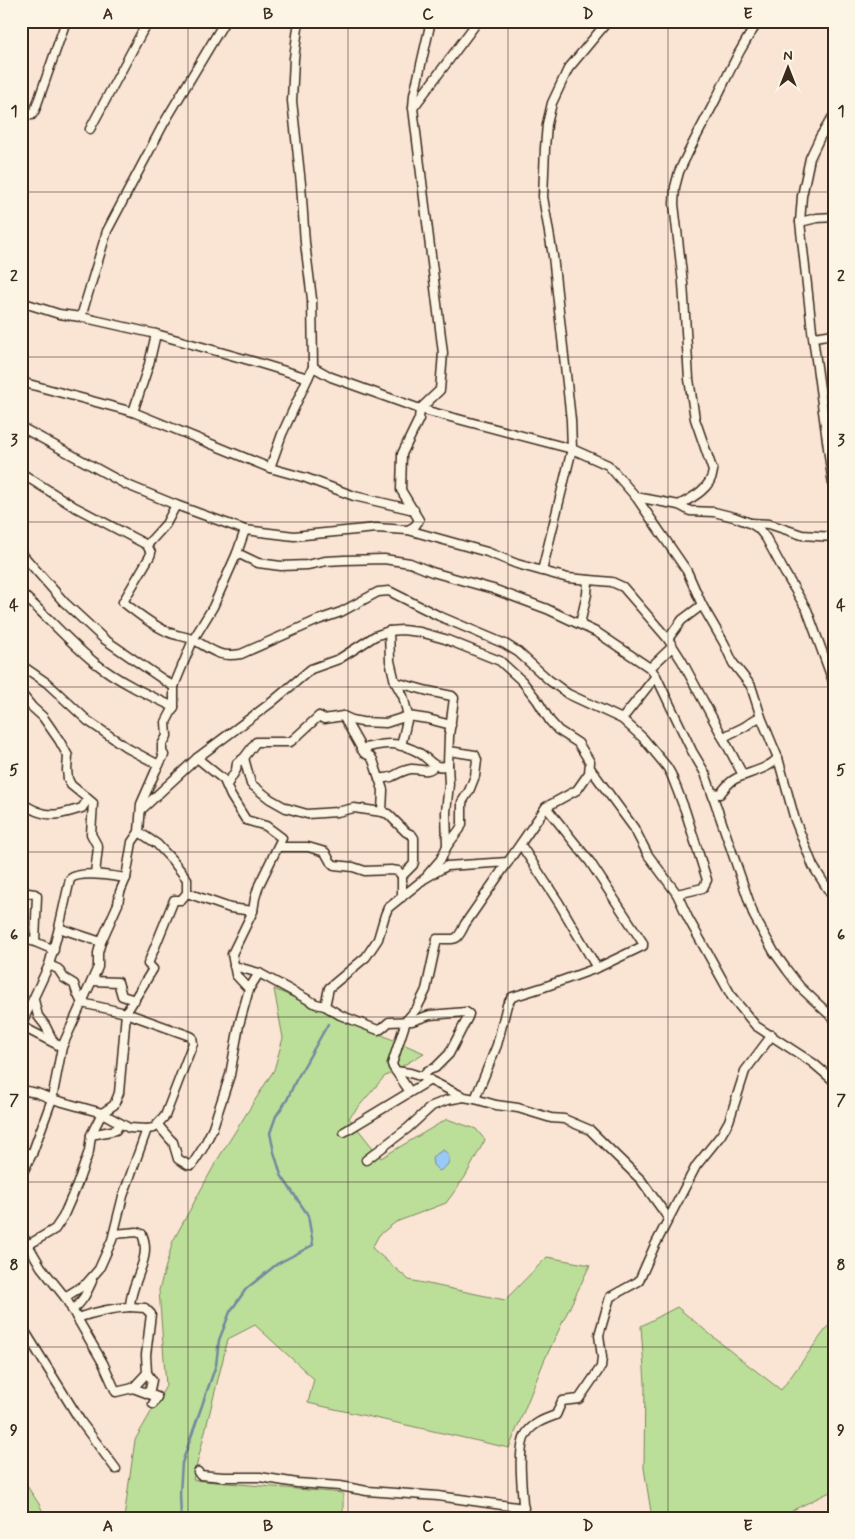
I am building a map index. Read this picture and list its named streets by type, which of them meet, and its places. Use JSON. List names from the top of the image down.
{
  "north": "top",
  "grid": {
    "columns": [
      "A",
      "B",
      "C",
      "D",
      "E"
    ],
    "rows": [
      "1",
      "2",
      "3",
      "4",
      "5",
      "6",
      "7",
      "8",
      "9"
    ]
  }
}
